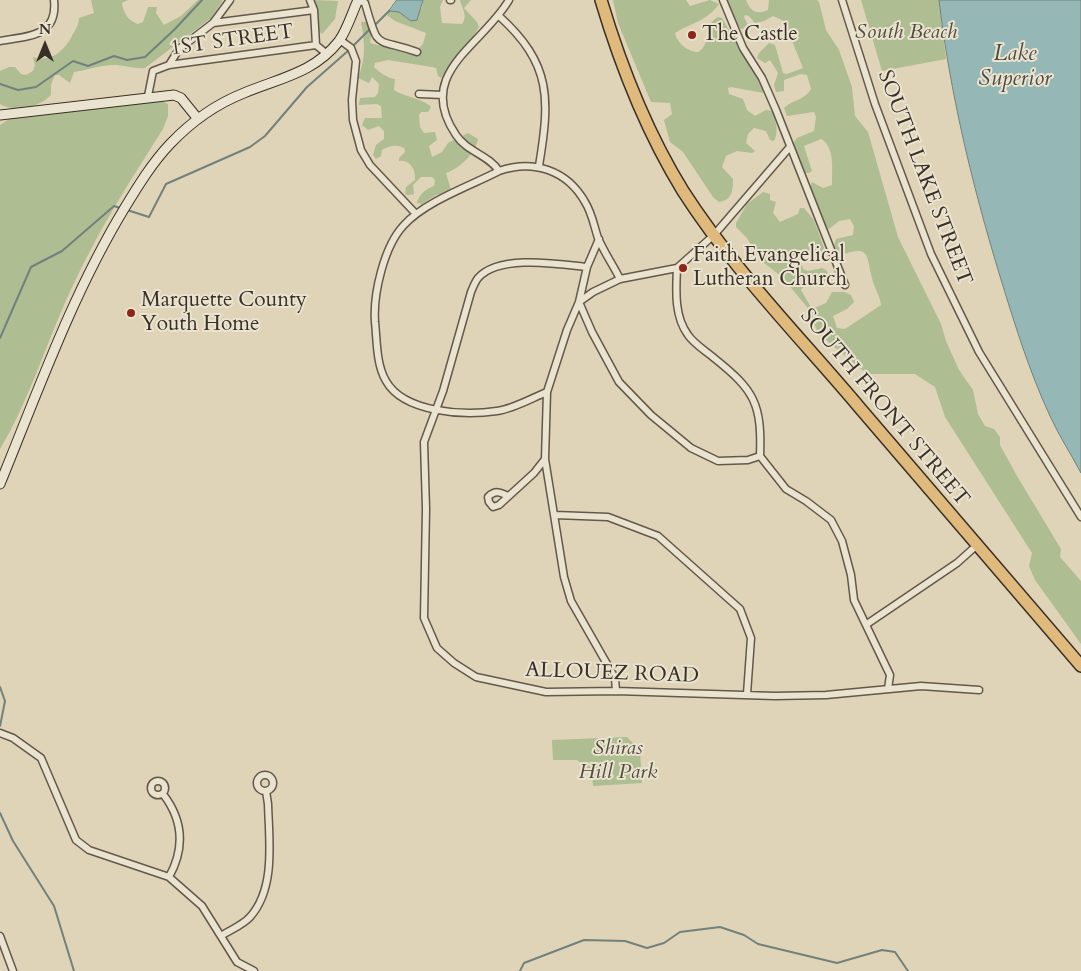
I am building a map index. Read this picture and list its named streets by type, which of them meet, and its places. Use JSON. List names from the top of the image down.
{
  "streets": {
    "highway": ["SOUTH FRONT STREET"],
    "street": ["1ST STREET", "SOUTH LAKE STREET", "ALLOUEZ ROAD"]
  },
  "water": ["Lake Superior"],
  "parks": ["South Beach", "Shiras Hill Park"],
  "places": ["The Castle", "Faith Evangelical Lutheran Church", "Marquette County Youth Home"],
  "north": "top"
}
